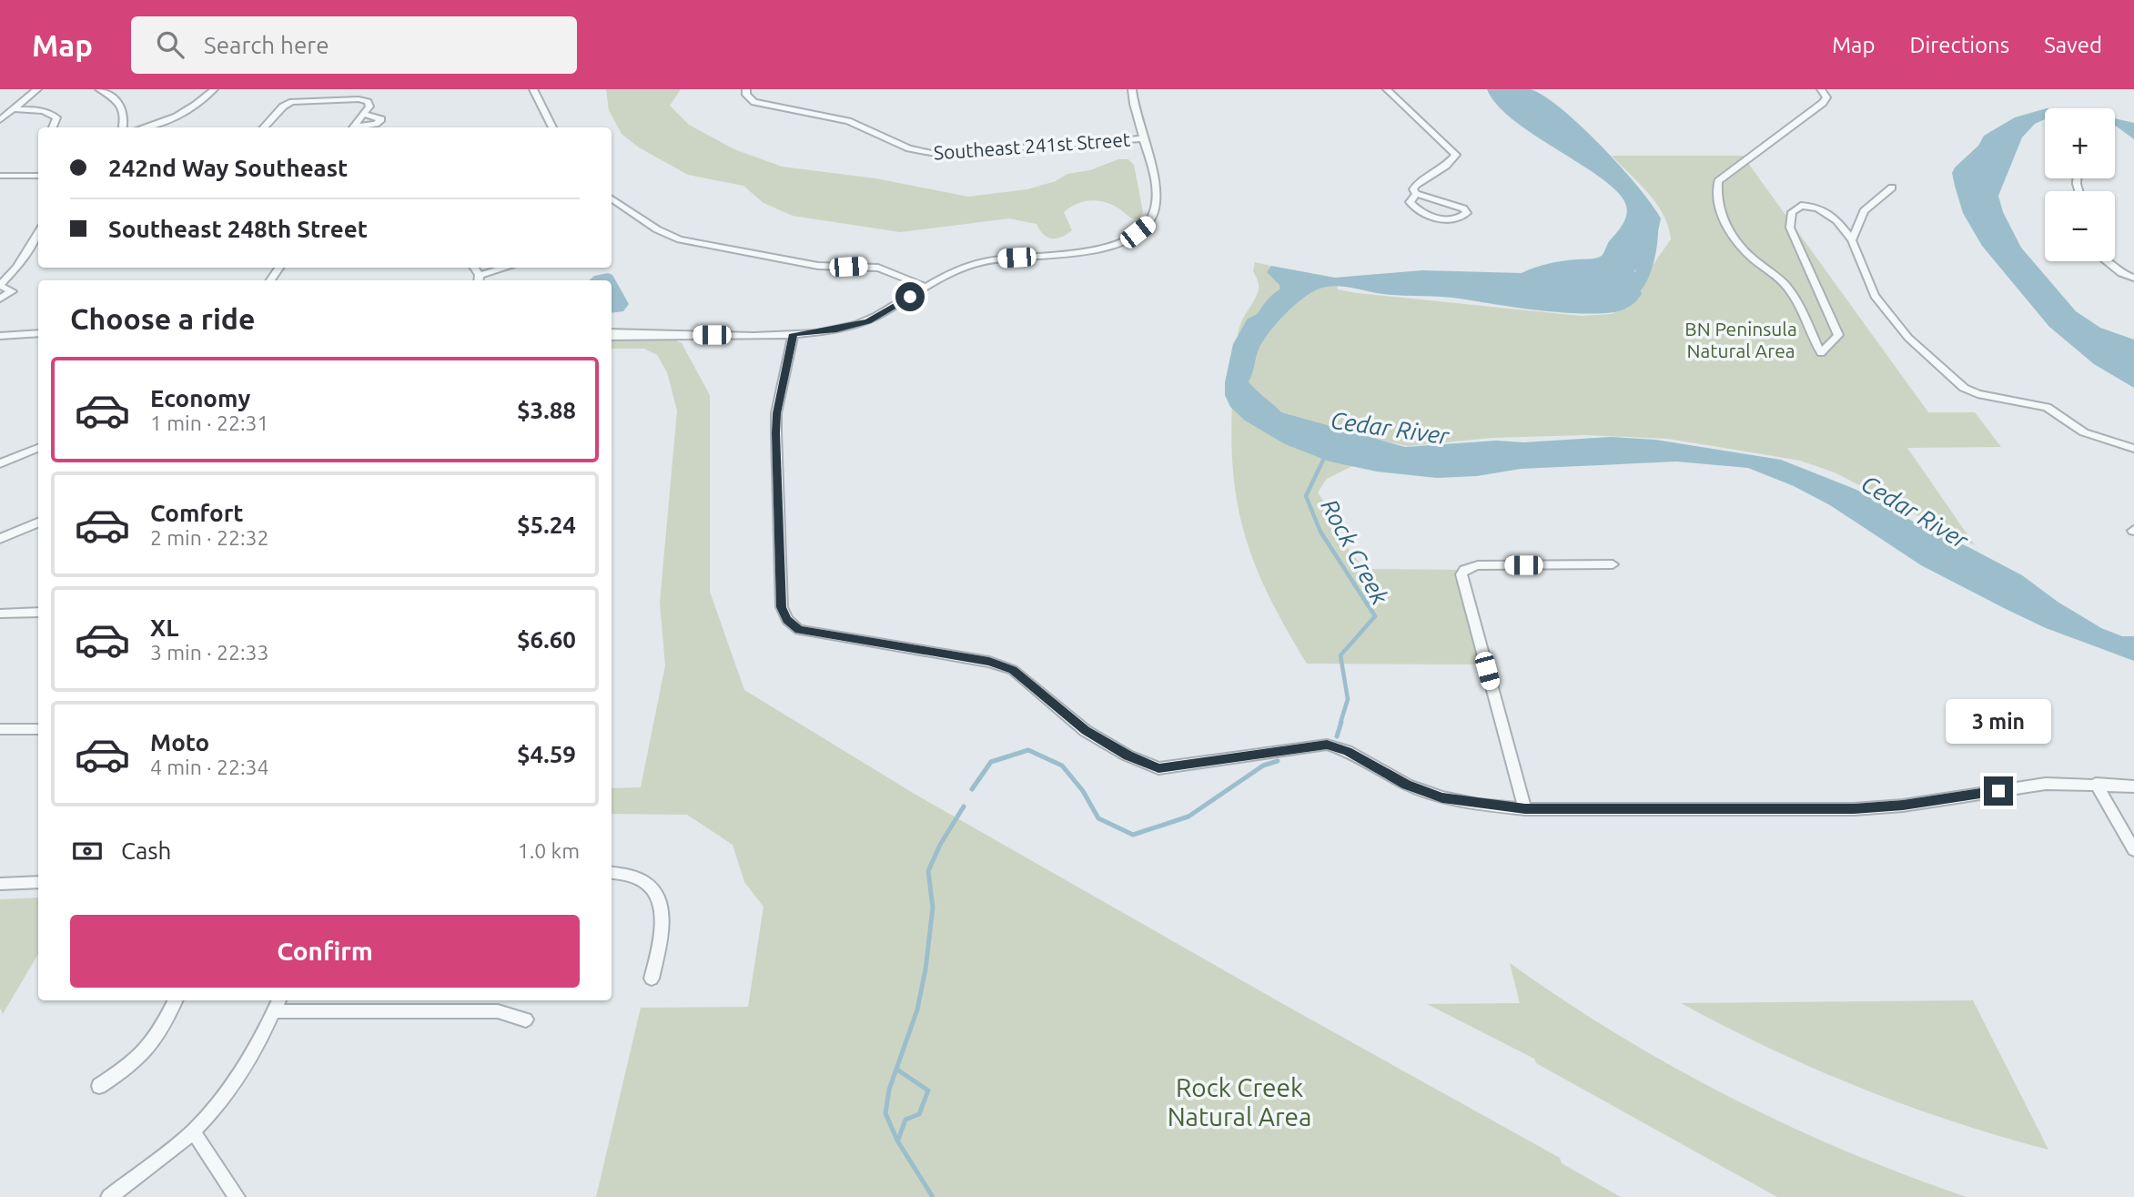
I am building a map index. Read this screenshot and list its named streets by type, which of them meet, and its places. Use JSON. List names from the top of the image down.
{
  "streets": {
    "street": ["Southeast 241st Street"]
  },
  "water": ["Cedar River", "Rock Creek"],
  "parks": ["BN Peninsula Natural Area", "Rock Creek Natural Area"],
  "page": {
    "header": "Map",
    "search": "Search here",
    "nav": ["Map", "Directions", "Saved"],
    "map_buttons": ["+", "−"],
    "banner": ["242nd Way Southeast", "Southeast 248th Street"],
    "heading": "Choose a ride",
    "list": [
      {
        "name": "Economy",
        "note": "1 min · 22:31",
        "value": "$3.88"
      },
      {
        "name": "Comfort",
        "note": "2 min · 22:32",
        "value": "$5.24"
      },
      {
        "name": "XL",
        "note": "3 min · 22:33",
        "value": "$6.60"
      },
      {
        "name": "Moto",
        "note": "4 min · 22:34",
        "value": "$4.59"
      }
    ],
    "bubble": "3 min",
    "pay": ["Cash", "1.0 km"],
    "buttons": "Confirm"
  }
}
